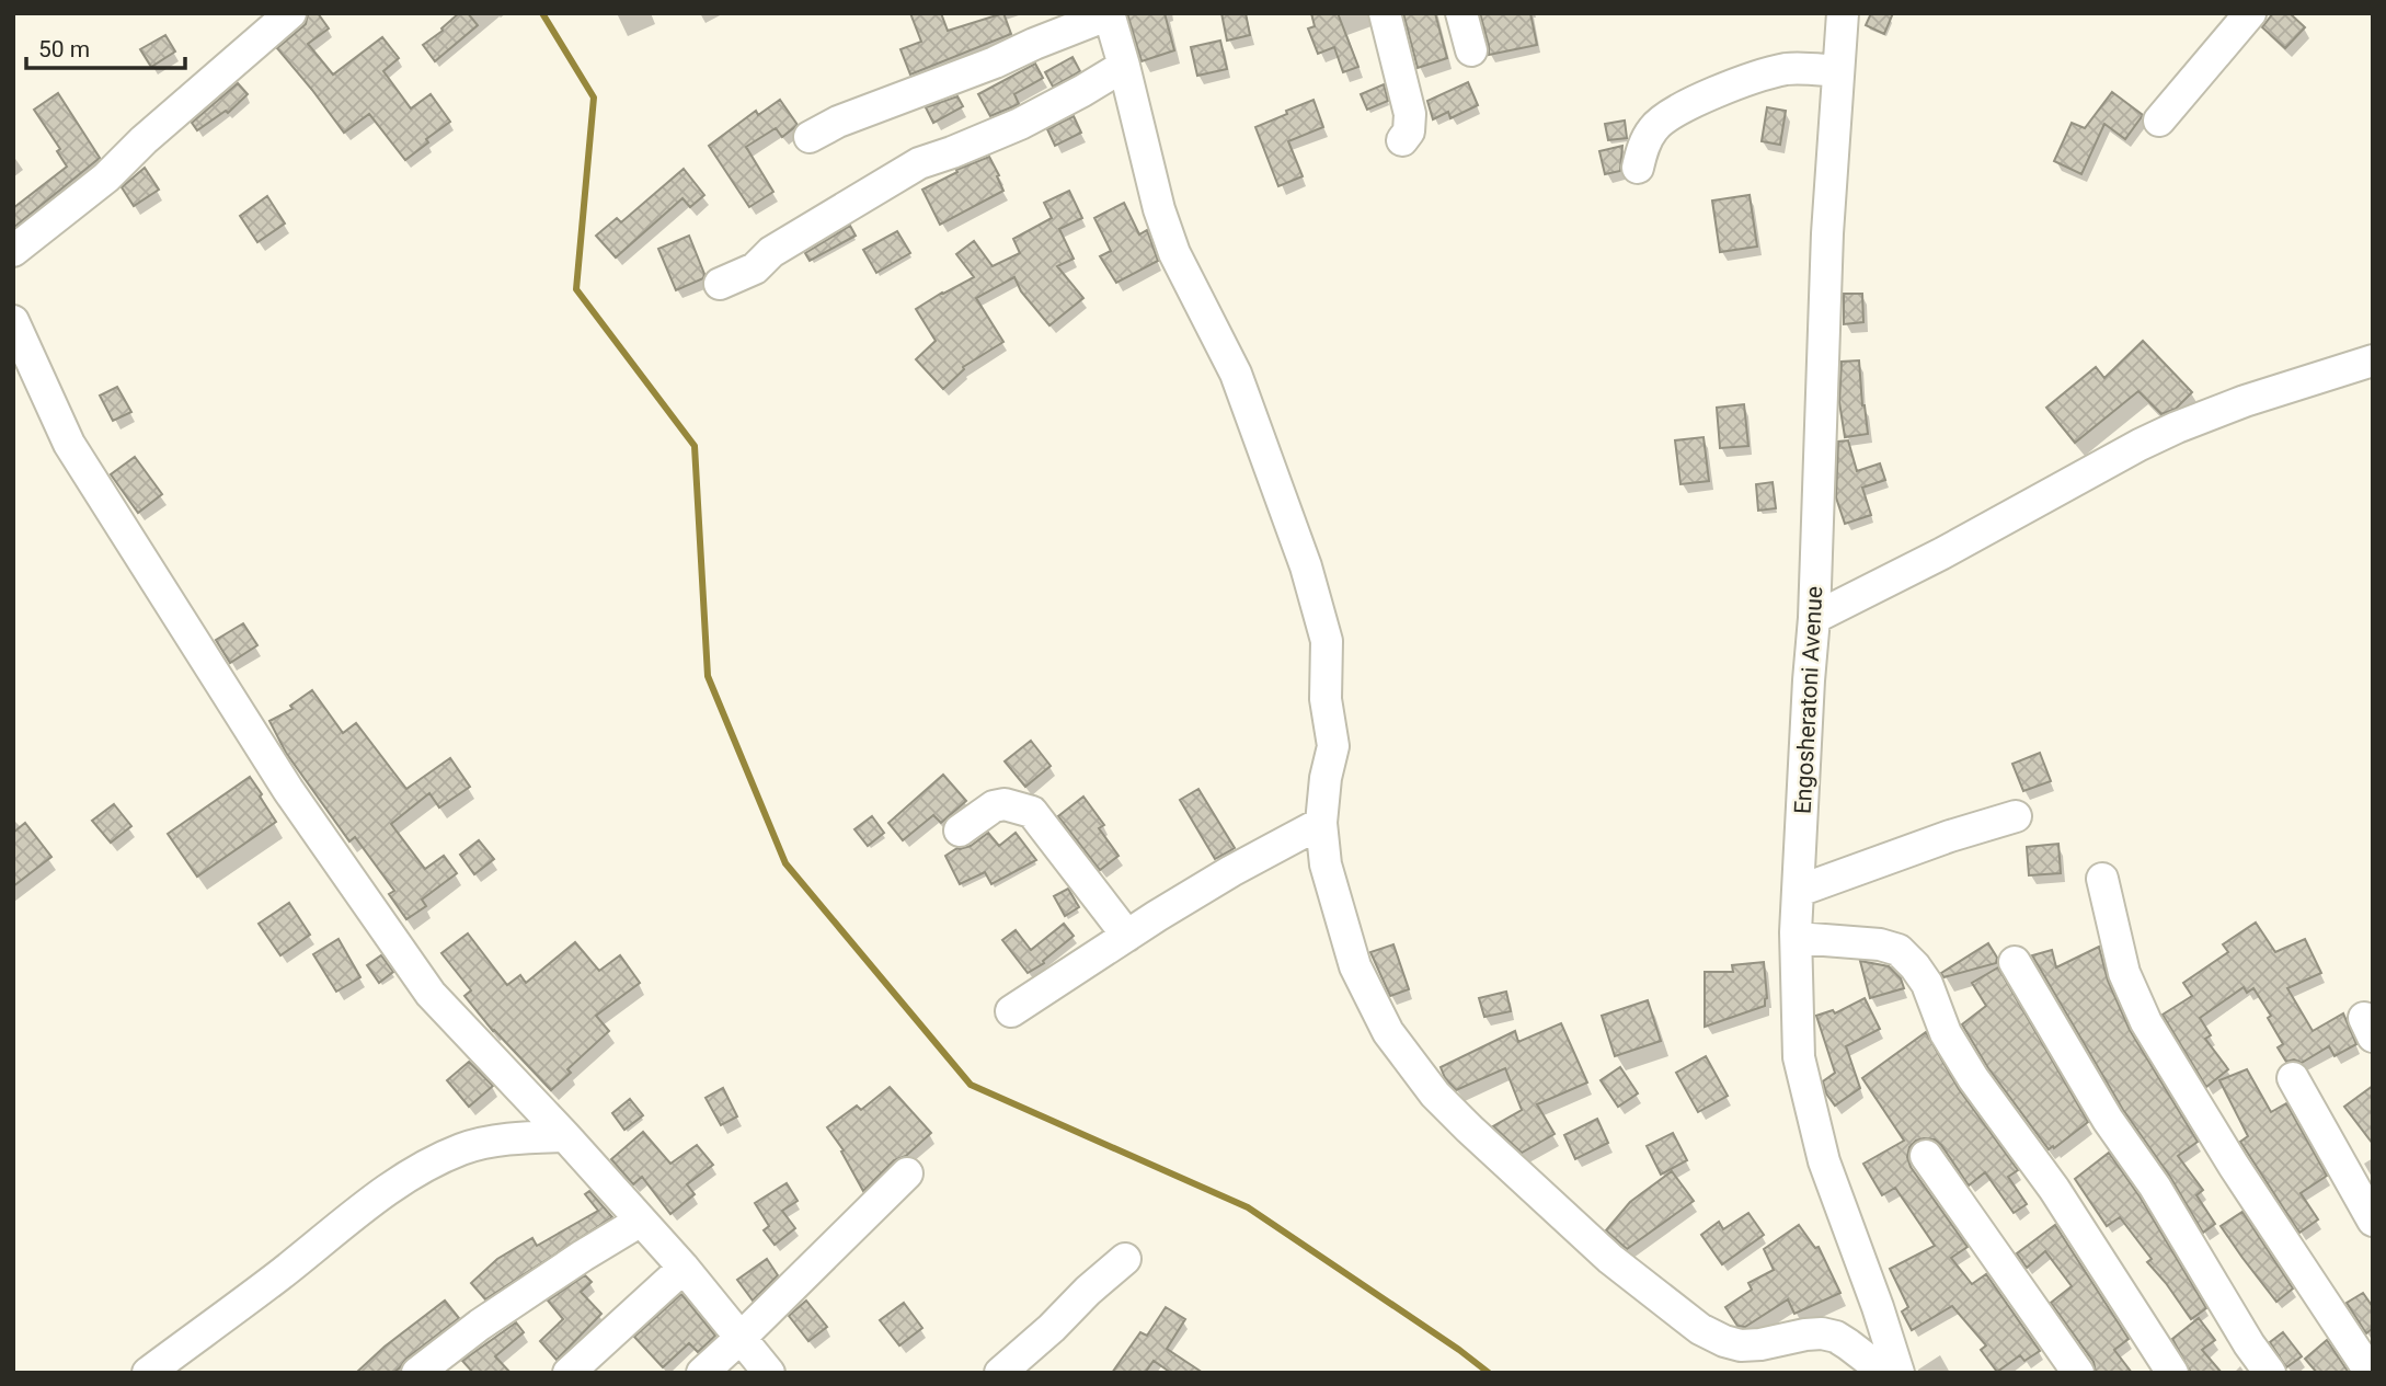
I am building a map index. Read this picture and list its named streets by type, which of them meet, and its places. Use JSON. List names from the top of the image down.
{
  "streets": {
    "street": ["Engosheratoni Avenue"]
  },
  "scale_bar": "50 m"
}
